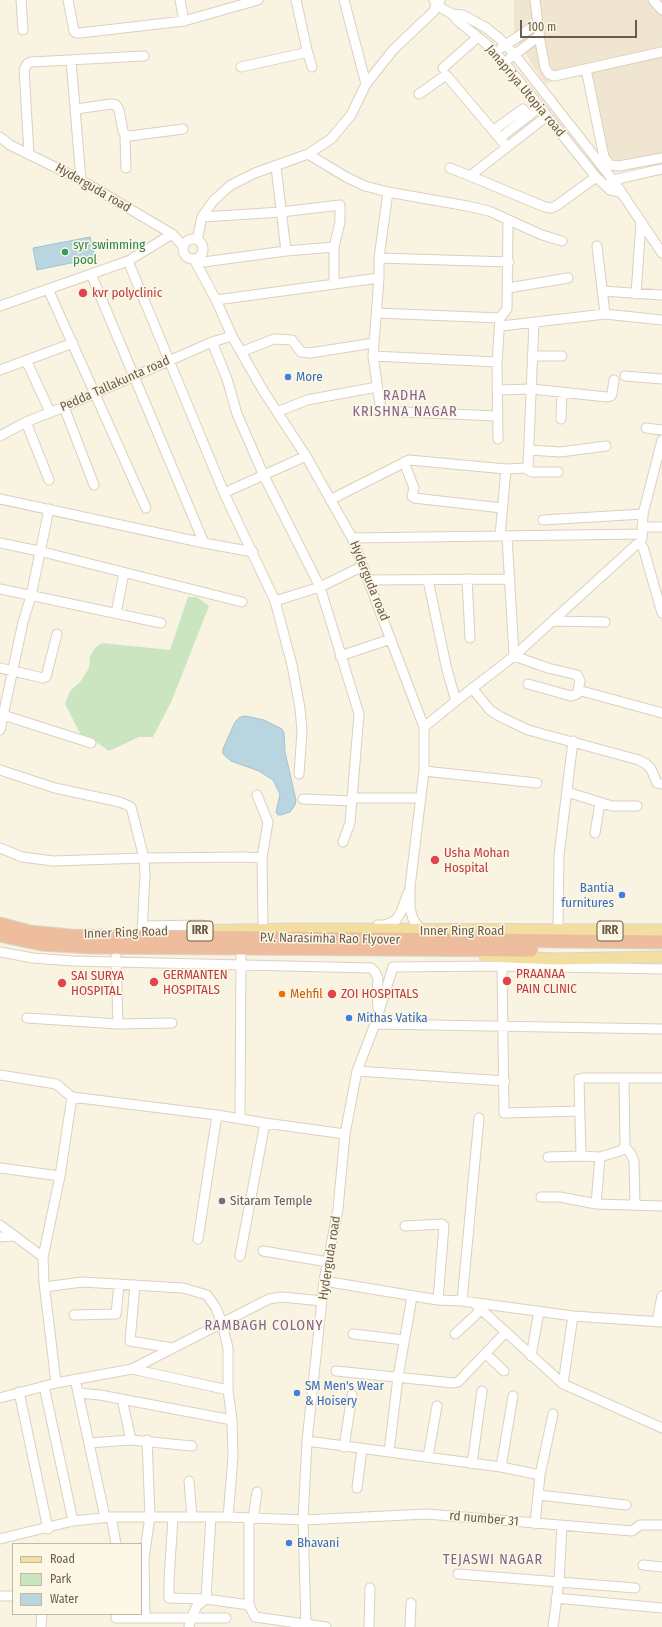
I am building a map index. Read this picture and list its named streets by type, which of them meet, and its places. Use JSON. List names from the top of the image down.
{
  "streets": {
    "highway": ["P.V. Narasimha Rao Flyover"],
    "main road": ["IRR", "Inner Ring Road"],
    "street": [
      "Janapriya Utopia road",
      "Hyderguda road",
      "Pedda Tallakunta road",
      "rd number 31"
    ]
  },
  "crossings": [
    ["Hyderguda road", "Pedda Tallakunta road"],
    ["Hyderguda road", "Inner Ring Road"],
    ["Hyderguda road", "rd number 31"],
    ["Inner Ring Road", "P.V. Narasimha Rao Flyover"]
  ],
  "districts": ["RADHA KRISHNA NAGAR", "RAMBAGH COLONY", "TEJASWI NAGAR"],
  "places": [
    "syr swimming pool",
    "kvr polyclinic",
    "More",
    "Usha Mohan Hospital",
    "Bantia furnitures",
    "PRAANAA PAIN CLINIC",
    "GERMANTEN HOSPITALS",
    "SAI SURYA HOSPITAL",
    "Mehfil",
    "ZOI HOSPITALS",
    "Mithas Vatika",
    "Sitaram Temple",
    "SM Men's Wear & Hoisery",
    "Bhavani"
  ],
  "legend": ["Road", "Park", "Water"],
  "scale_bar": "100 m"
}
